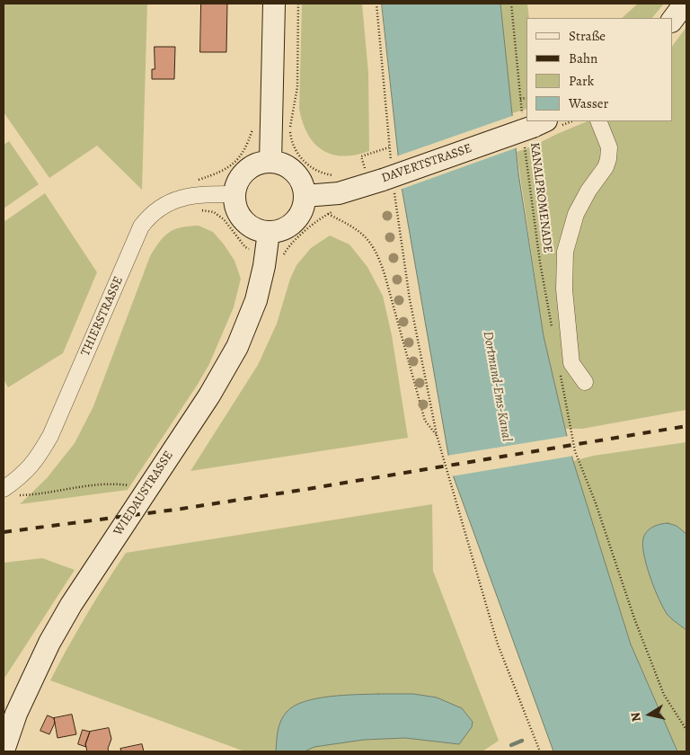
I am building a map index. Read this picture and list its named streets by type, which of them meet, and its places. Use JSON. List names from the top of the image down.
{
  "streets": {
    "main road": ["DAVERTSTRASSE", "WIEDAUSTRASSE"],
    "street": ["THIERSTRASSE"],
    "path": ["KANALPROMENADE"]
  },
  "crossings": [
    ["DAVERTSTRASSE", "KANALPROMENADE"],
    ["DAVERTSTRASSE", "THIERSTRASSE"],
    ["DAVERTSTRASSE", "WIEDAUSTRASSE"],
    ["THIERSTRASSE", "WIEDAUSTRASSE"]
  ],
  "water": ["Dortmund-Ems-Kanal"],
  "legend": [
    "Straße",
    "Bahn",
    "Park",
    "Wasser"
  ],
  "north": "left"
}
